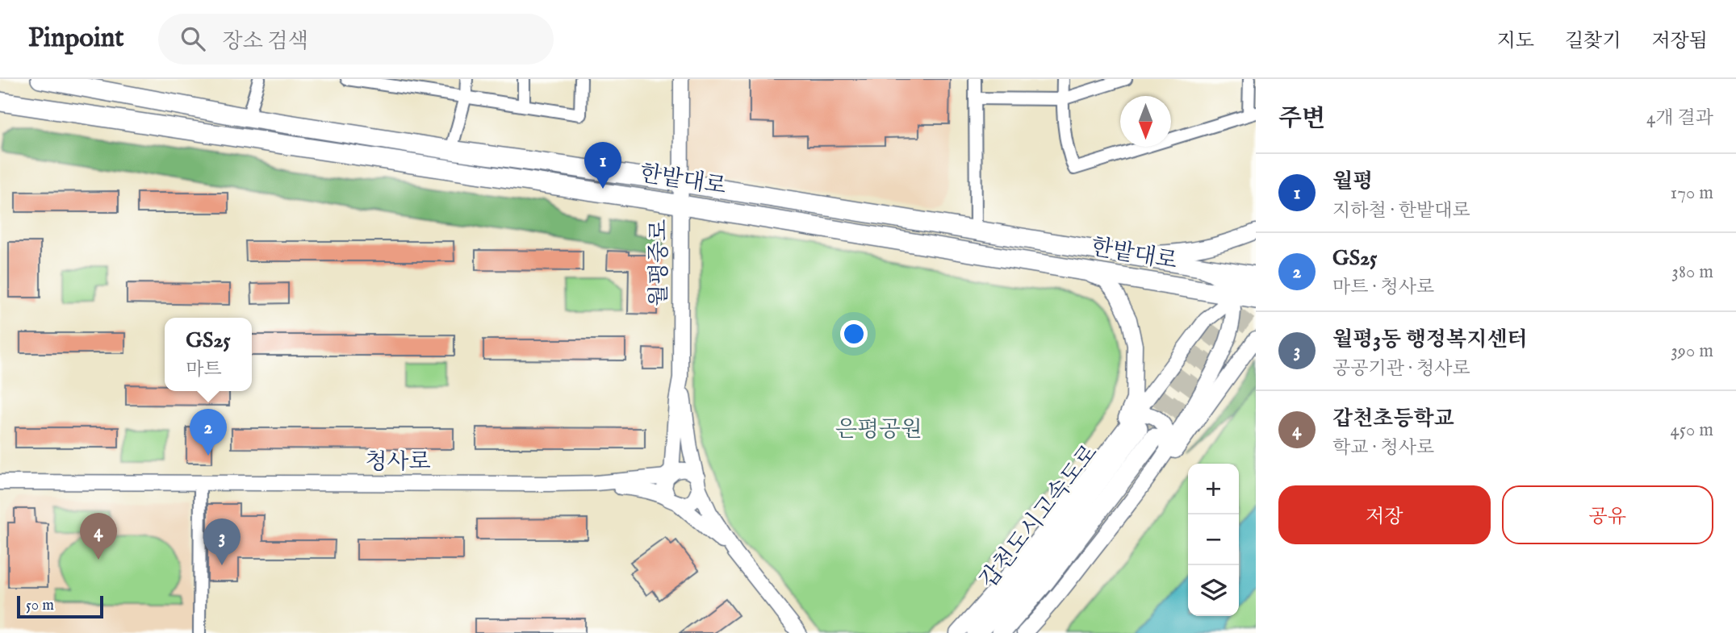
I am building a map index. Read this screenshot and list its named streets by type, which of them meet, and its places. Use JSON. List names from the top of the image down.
{
  "streets": {
    "main road": ["한밭대로", "갑천도시고속도로"],
    "street": ["월평중로", "청사로"]
  },
  "crossings": [
    ["한밭대로", "월평중로"]
  ],
  "parks": ["은평공원"],
  "scale_bar": "50 m",
  "north": "bottom",
  "page": {
    "header": "Pinpoint",
    "search": "장소 검색",
    "nav": ["지도", "길찾기", "저장됨"],
    "heading": ["주변", "4개 결과"],
    "pins": [
      "1",
      "2",
      "4",
      "3"
    ],
    "list": [
      {
        "mark": "1",
        "name": "월평",
        "note": "지하철 · 한밭대로",
        "value": "170 m"
      },
      {
        "mark": "2",
        "name": "GS25",
        "note": "마트 · 청사로",
        "value": "380 m"
      },
      {
        "mark": "3",
        "name": "월평3동 행정복지센터",
        "note": "공공기관 · 청사로",
        "value": "390 m"
      },
      {
        "mark": "4",
        "name": "갑천초등학교",
        "note": "학교 · 청사로",
        "value": "450 m"
      }
    ],
    "popup": ["GS25", "마트"],
    "map_buttons": ["+", "−"],
    "buttons": ["저장", "공유"],
    "scale": "50 m"
  }
}
